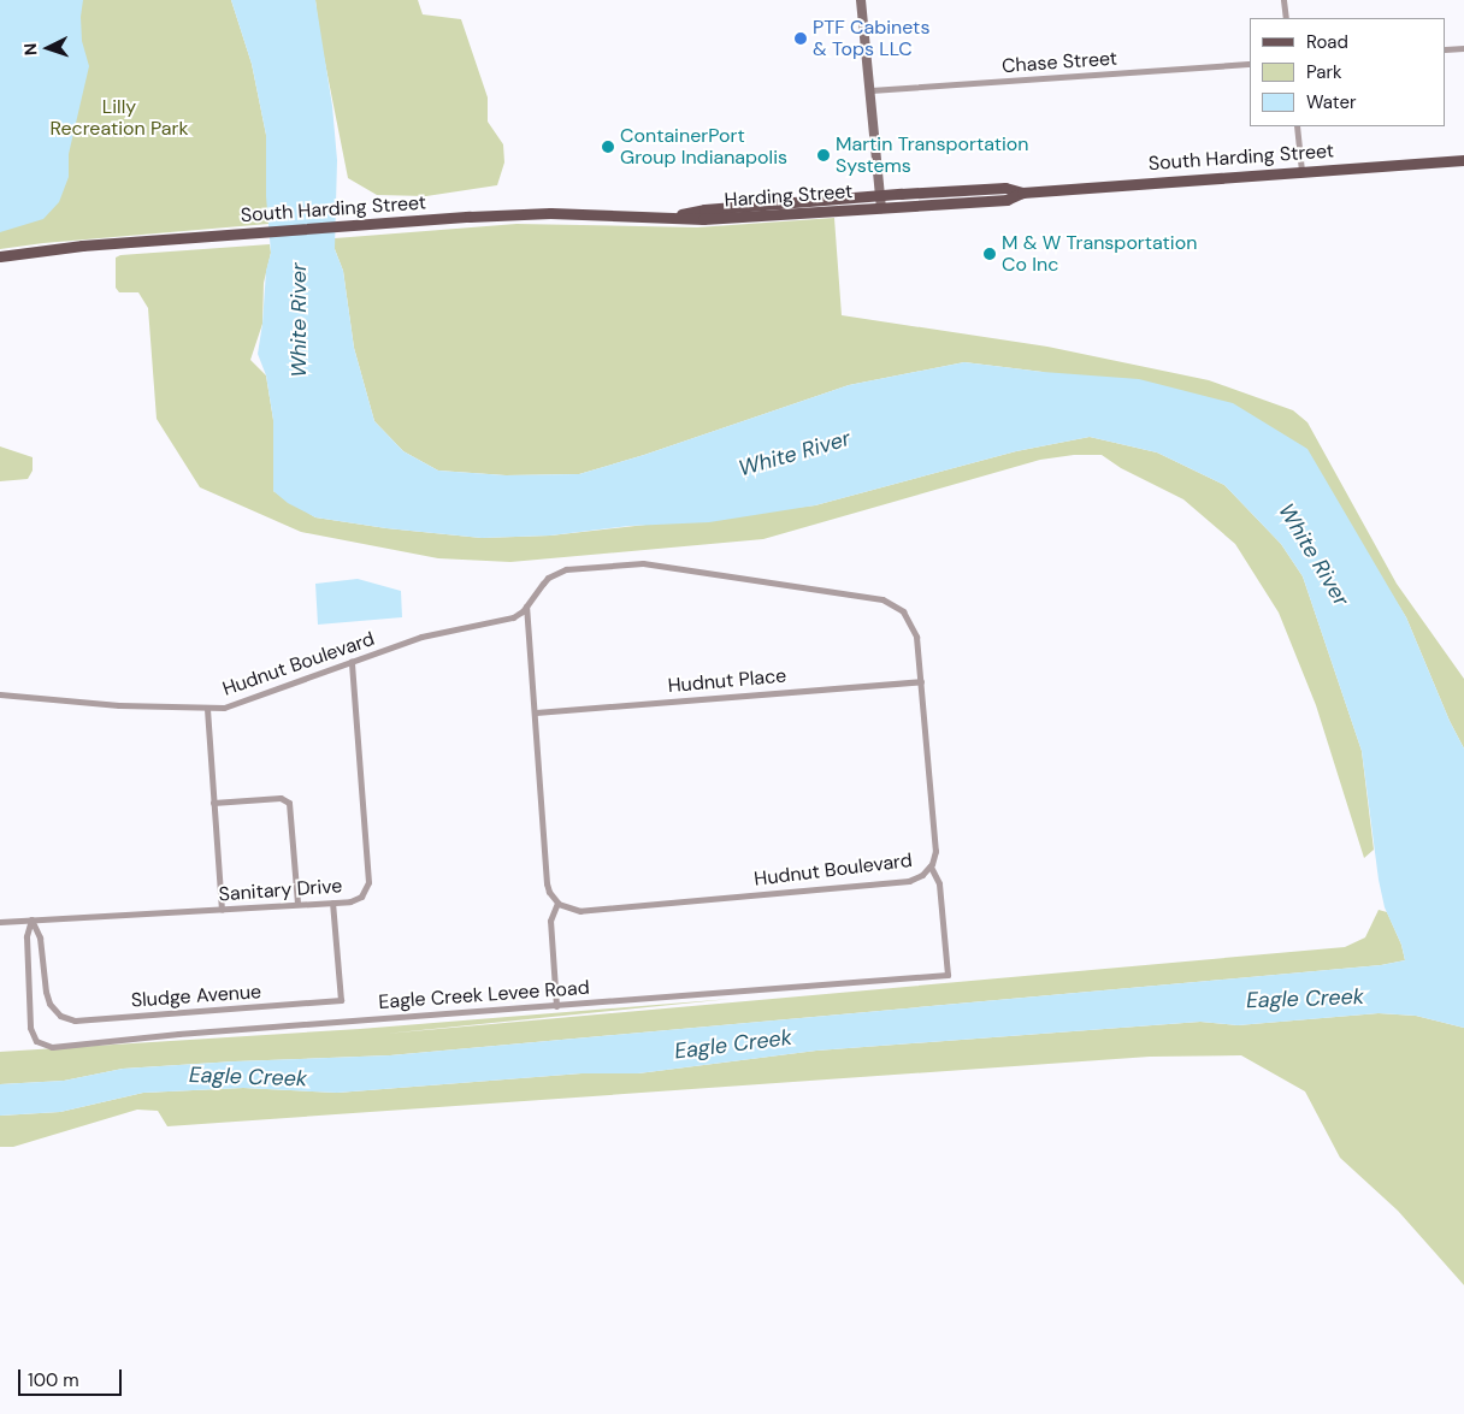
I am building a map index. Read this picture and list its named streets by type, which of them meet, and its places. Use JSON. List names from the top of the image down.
{
  "streets": {
    "main road": ["South Harding Street", "Harding Street"],
    "street": [
      "Chase Street",
      "Hudnut Boulevard",
      "Hudnut Place",
      "Sanitary Drive",
      "Eagle Creek Levee Road",
      "Sludge Avenue"
    ]
  },
  "crossings": [
    ["South Harding Street", "Harding Street"],
    ["Hudnut Boulevard", "Hudnut Place"],
    ["Hudnut Boulevard", "Sanitary Drive"],
    ["Hudnut Boulevard", "Eagle Creek Levee Road"],
    ["Sanitary Drive", "Eagle Creek Levee Road"],
    ["Sanitary Drive", "Sludge Avenue"],
    ["Eagle Creek Levee Road", "Sludge Avenue"]
  ],
  "water": ["White River", "Eagle Creek"],
  "parks": ["Lilly Recreation Park"],
  "places": [
    "PTF Cabinets & Tops LLC",
    "ContainerPort Group Indianapolis",
    "Martin Transportation Systems",
    "M & W Transportation Co Inc"
  ],
  "legend": ["Road", "Park", "Water"],
  "scale_bar": "100 m",
  "north": "left"
}
